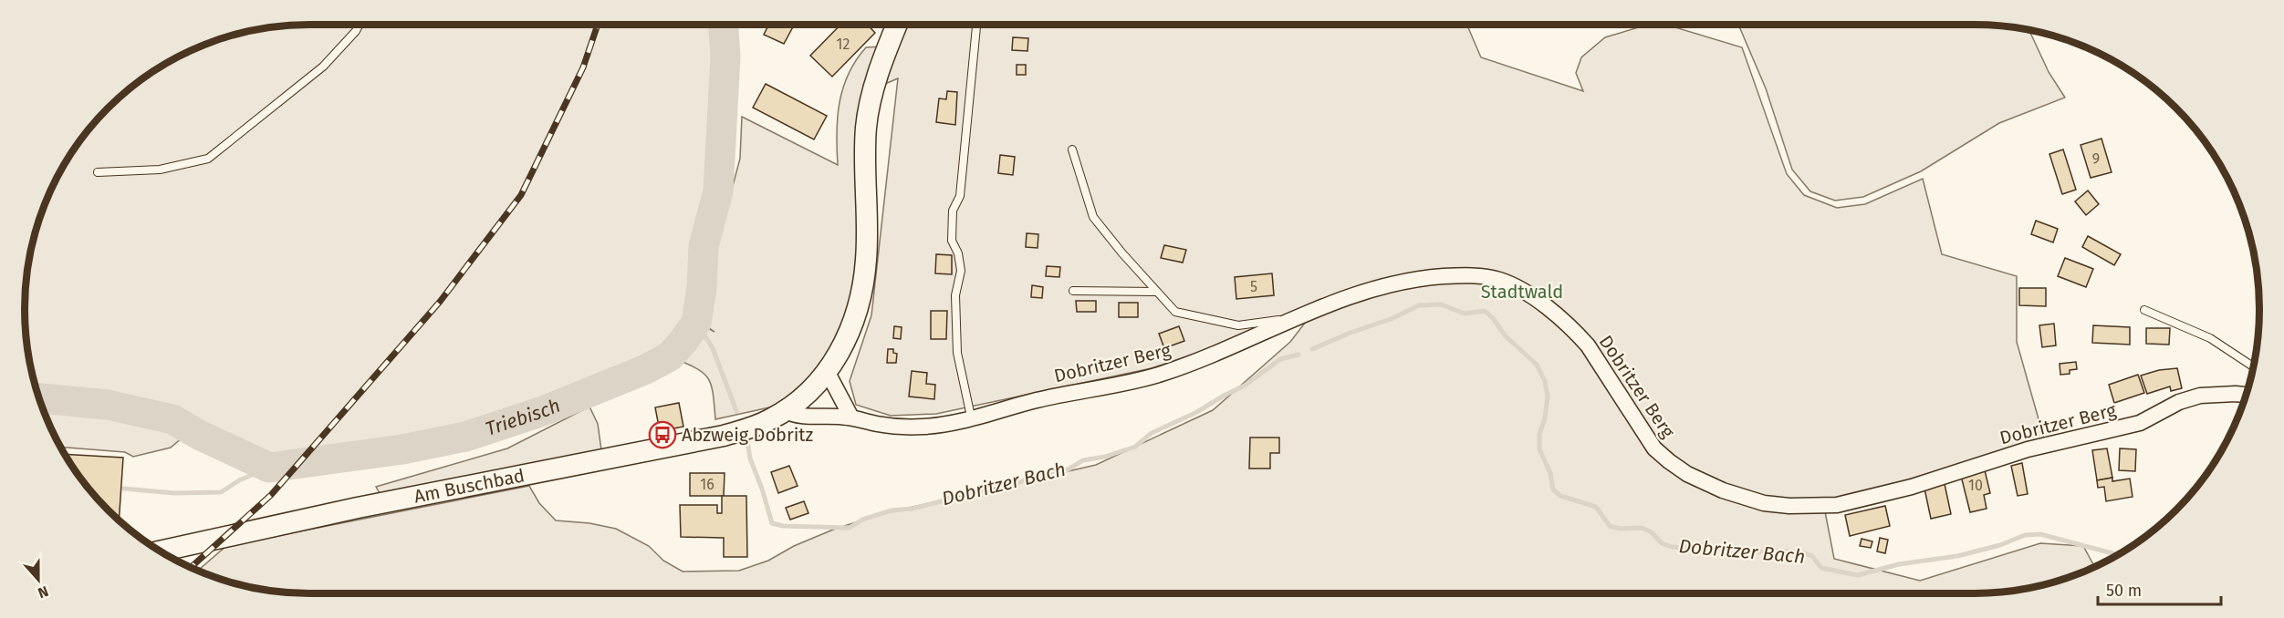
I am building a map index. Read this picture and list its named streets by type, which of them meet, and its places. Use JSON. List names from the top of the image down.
{
  "streets": {
    "main road": ["Am Buschbad"],
    "street": ["Dobritzer Berg"]
  },
  "crossings": [
    ["Dobritzer Berg", "Am Buschbad"]
  ],
  "water": ["Triebisch", "Dobritzer Bach"],
  "parks": ["Stadtwald"],
  "places": {
    "bus stop": ["Abzweig Dobritz"]
  },
  "house_numbers": [
    "12",
    "9",
    "5",
    "16",
    "10"
  ],
  "scale_bar": "50 m",
  "north": "bottom"
}
